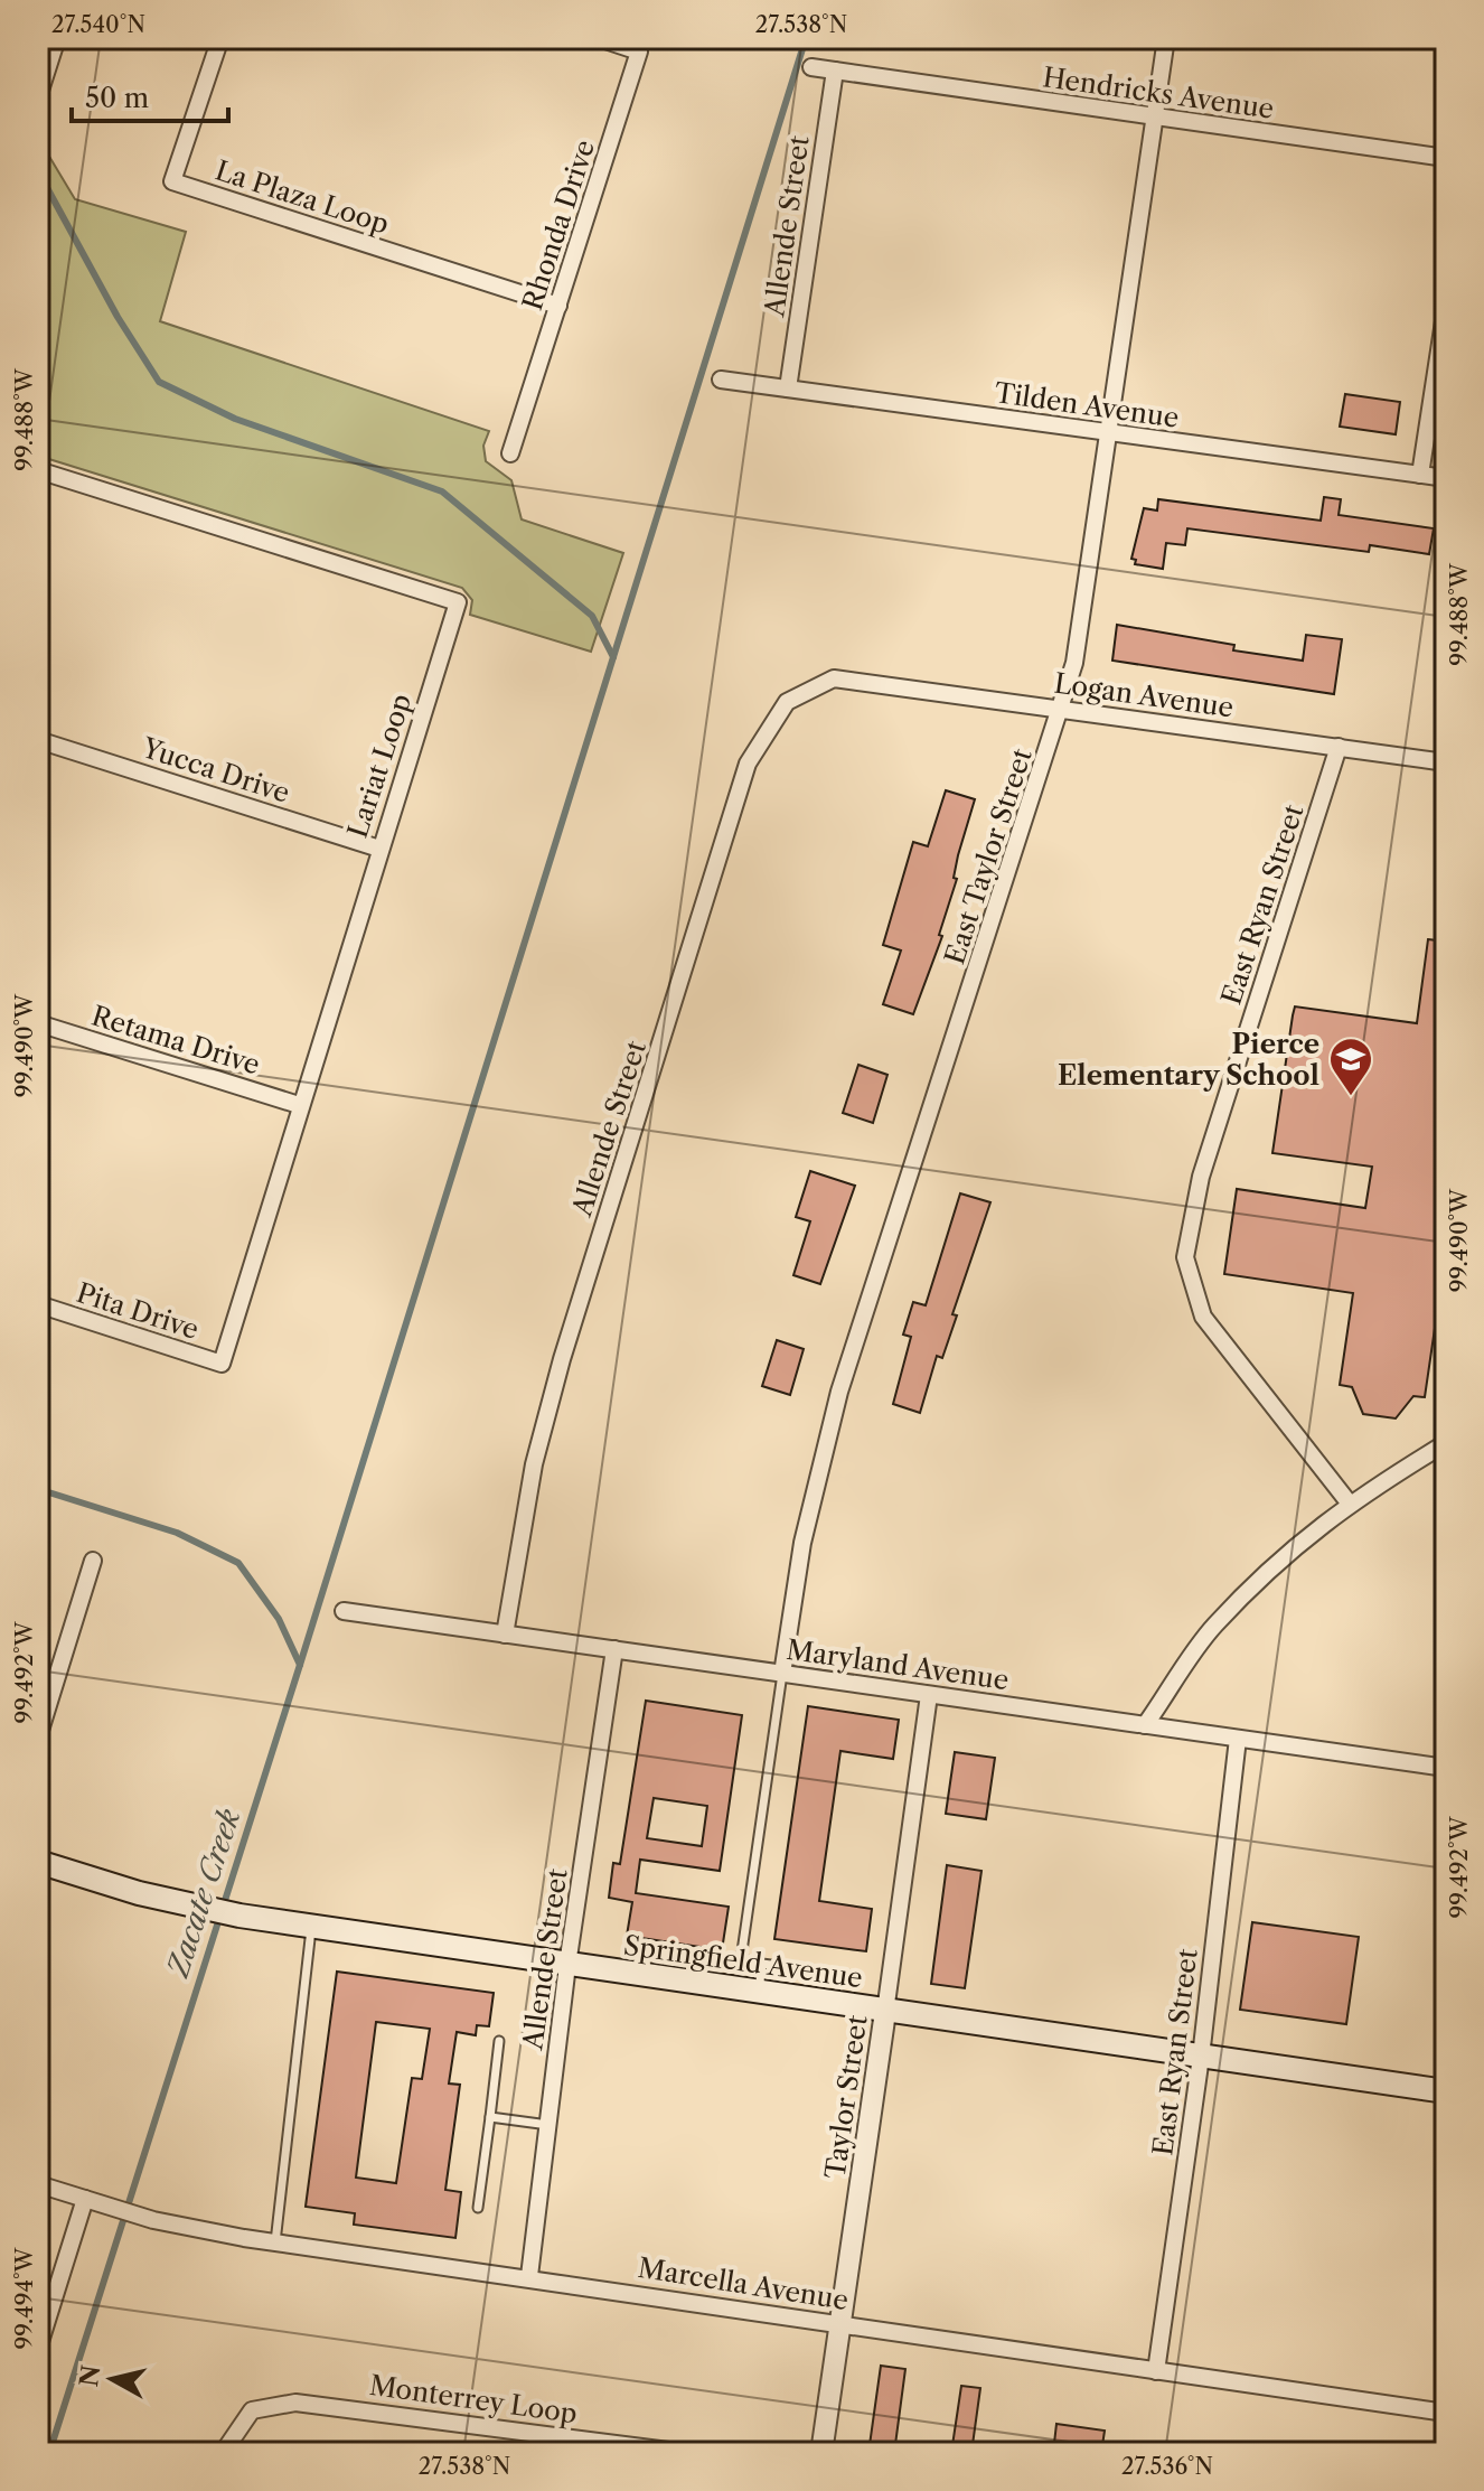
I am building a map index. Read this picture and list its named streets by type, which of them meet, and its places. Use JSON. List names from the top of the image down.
{
  "streets": {
    "main road": ["Springfield Avenue"],
    "street": [
      "Hendricks Avenue",
      "La Plaza Loop",
      "Rhonda Drive",
      "Allende Street",
      "Tilden Avenue",
      "Logan Avenue",
      "Lariat Loop",
      "Yucca Drive",
      "East Taylor Street",
      "East Ryan Street",
      "Retama Drive",
      "Pita Drive",
      "Maryland Avenue",
      "Taylor Street",
      "Marcella Avenue",
      "Monterrey Loop"
    ]
  },
  "crossings": [
    ["Hendricks Avenue", "Allende Street"],
    ["Hendricks Avenue", "East Taylor Street"],
    ["La Plaza Loop", "Rhonda Drive"],
    ["Allende Street", "Tilden Avenue"],
    ["Allende Street", "Logan Avenue"],
    ["Allende Street", "Maryland Avenue"],
    ["Allende Street", "Springfield Avenue"],
    ["Allende Street", "Marcella Avenue"],
    ["Tilden Avenue", "East Taylor Street"],
    ["Logan Avenue", "East Taylor Street"],
    ["Logan Avenue", "East Ryan Street"],
    ["Lariat Loop", "Yucca Drive"],
    ["Lariat Loop", "Retama Drive"],
    ["Lariat Loop", "Pita Drive"],
    ["East Taylor Street", "Maryland Avenue"],
    ["East Ryan Street", "Maryland Avenue"],
    ["East Ryan Street", "Springfield Avenue"],
    ["East Ryan Street", "Marcella Avenue"],
    ["Maryland Avenue", "Taylor Street"],
    ["Springfield Avenue", "Taylor Street"],
    ["Taylor Street", "Marcella Avenue"]
  ],
  "water": ["Zacate Creek"],
  "places": {
    "school or university": ["Pierce Elementary School"]
  },
  "scale_bar": "50 m",
  "north": "left",
  "coordinates": [
    "27.540°N",
    "27.538°N",
    "99.488°W",
    "99.490°W",
    "99.492°W",
    "99.494°W",
    "27.536°N"
  ]
}
